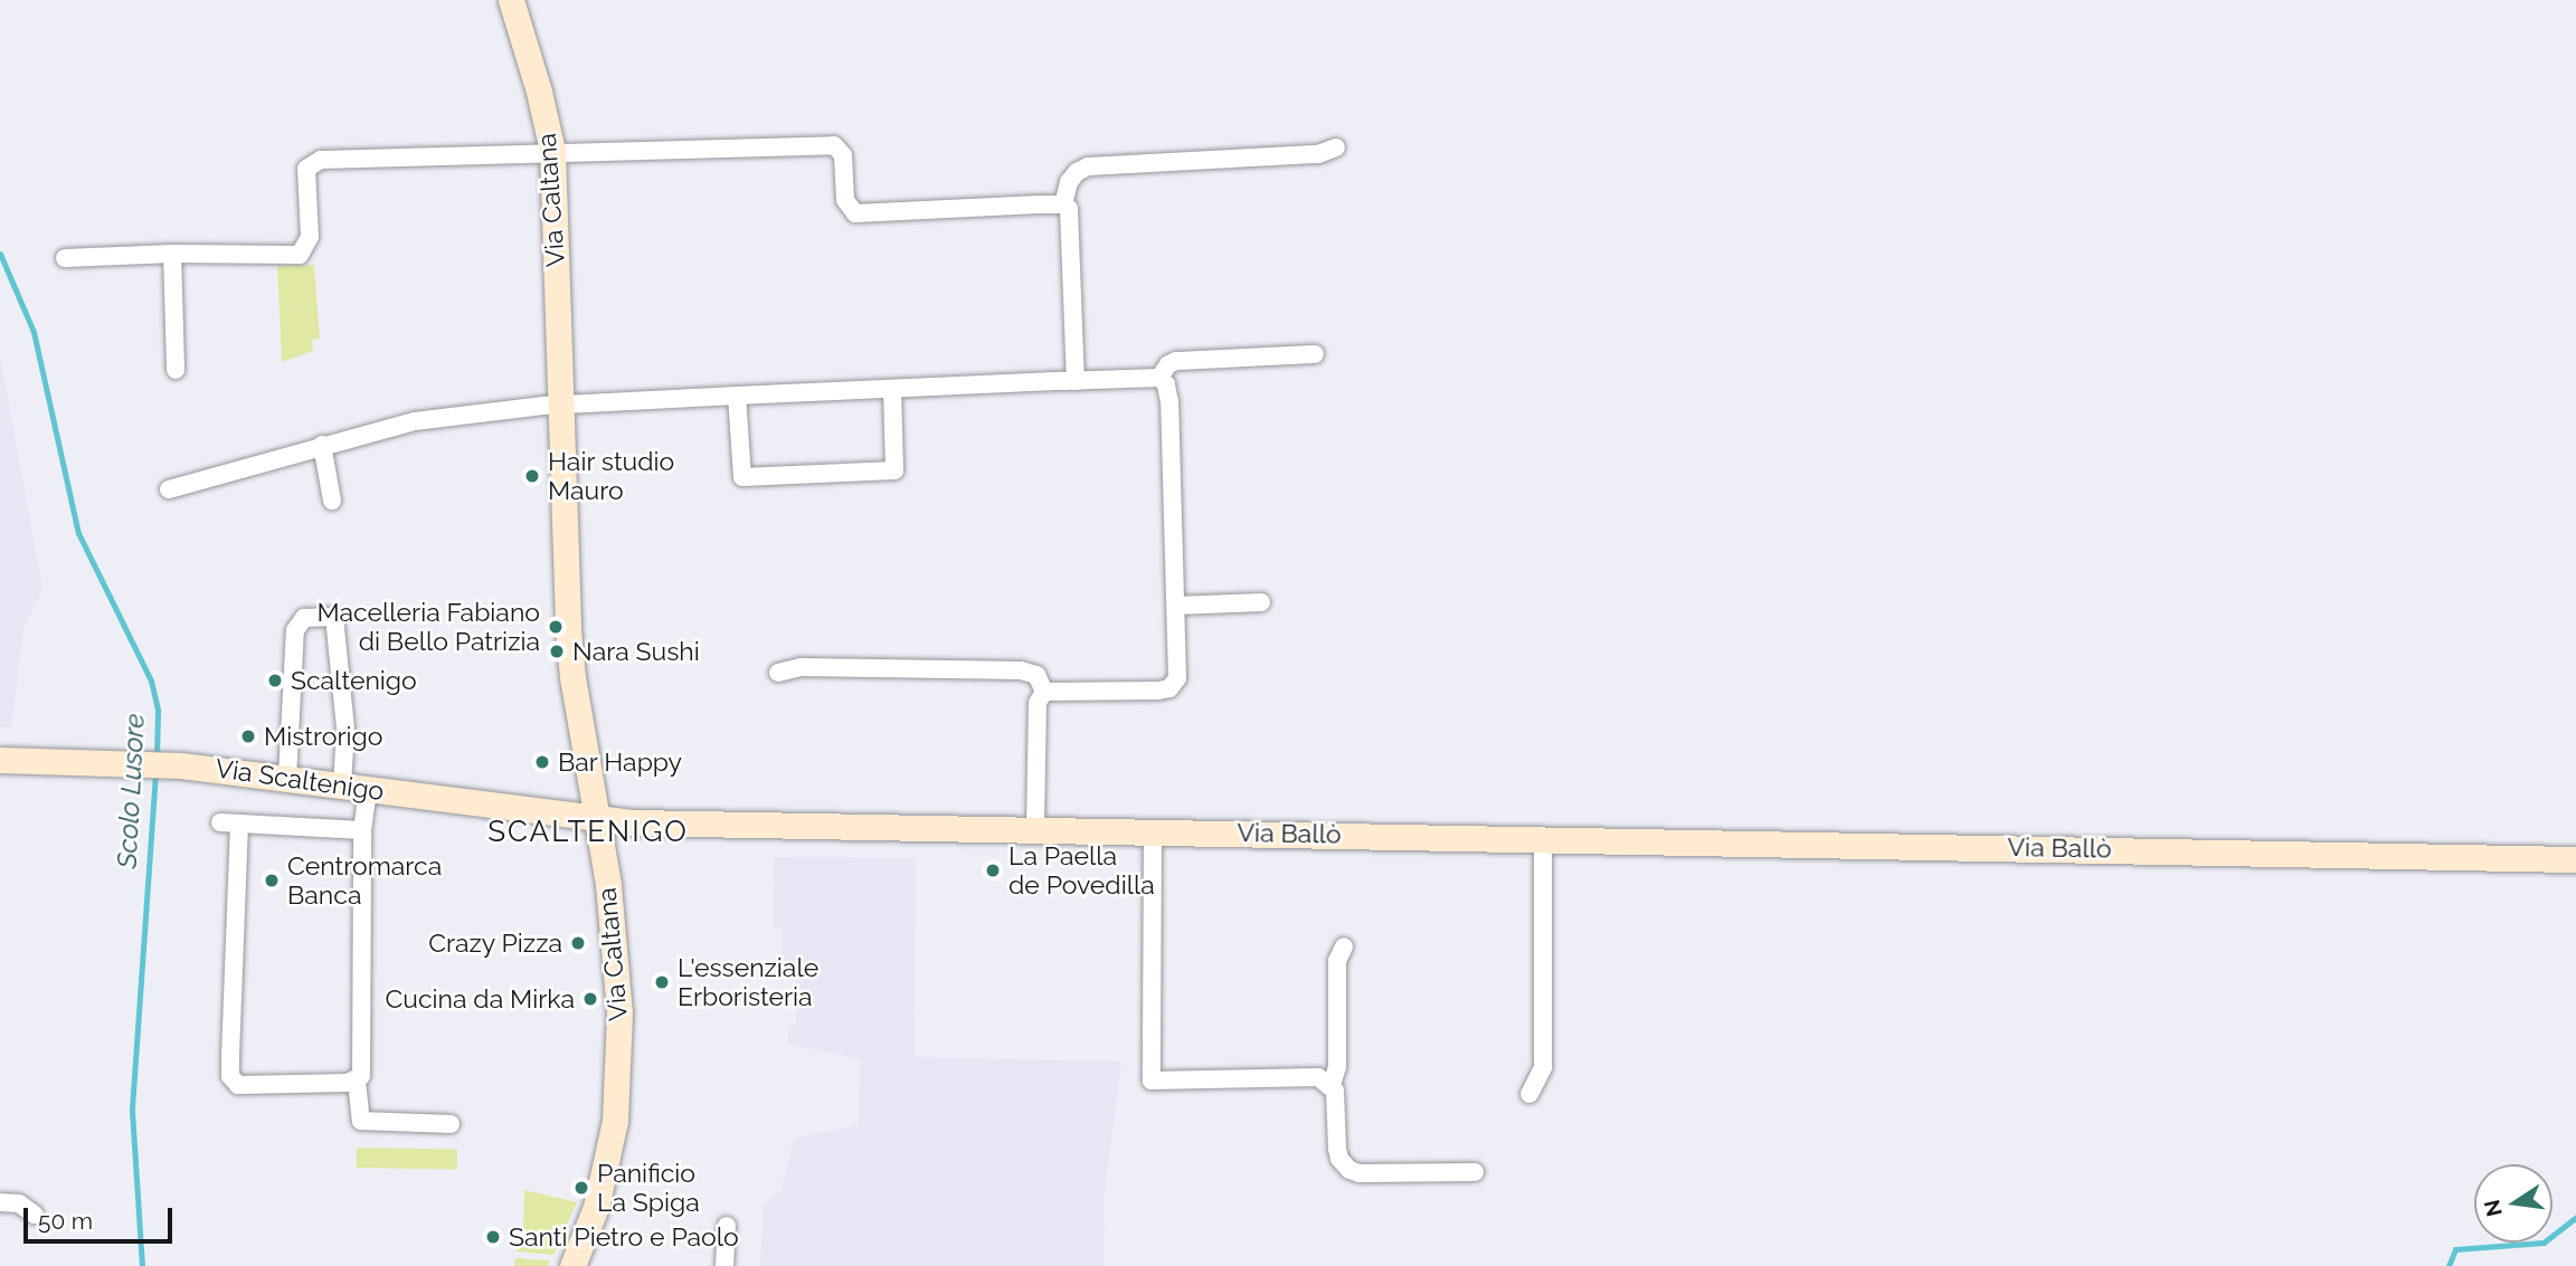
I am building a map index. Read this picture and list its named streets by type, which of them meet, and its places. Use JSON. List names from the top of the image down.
{
  "streets": {
    "main road": ["Via Caltana", "Via Scaltenigo", "Via Ballò"]
  },
  "crossings": [
    ["Via Caltana", "Via Scaltenigo"],
    ["Via Caltana", "Via Ballò"],
    ["Via Scaltenigo", "Via Ballò"]
  ],
  "districts": ["SCALTENIGO"],
  "water": ["Scolo Lusore"],
  "places": [
    "Hair studio Mauro",
    "Macelleria Fabiano di Bello Patrizia",
    "Nara Sushi",
    "Scaltenigo",
    "Mistrorigo",
    "Bar Happy",
    "La Paella de Povedilla",
    "Centromarca Banca",
    "Crazy Pizza",
    "L'essenziale Erboristeria",
    "Cucina da Mirka",
    "Panificio La Spiga",
    "Santi Pietro e Paolo"
  ],
  "scale_bar": "50 m",
  "north": "left"
}
